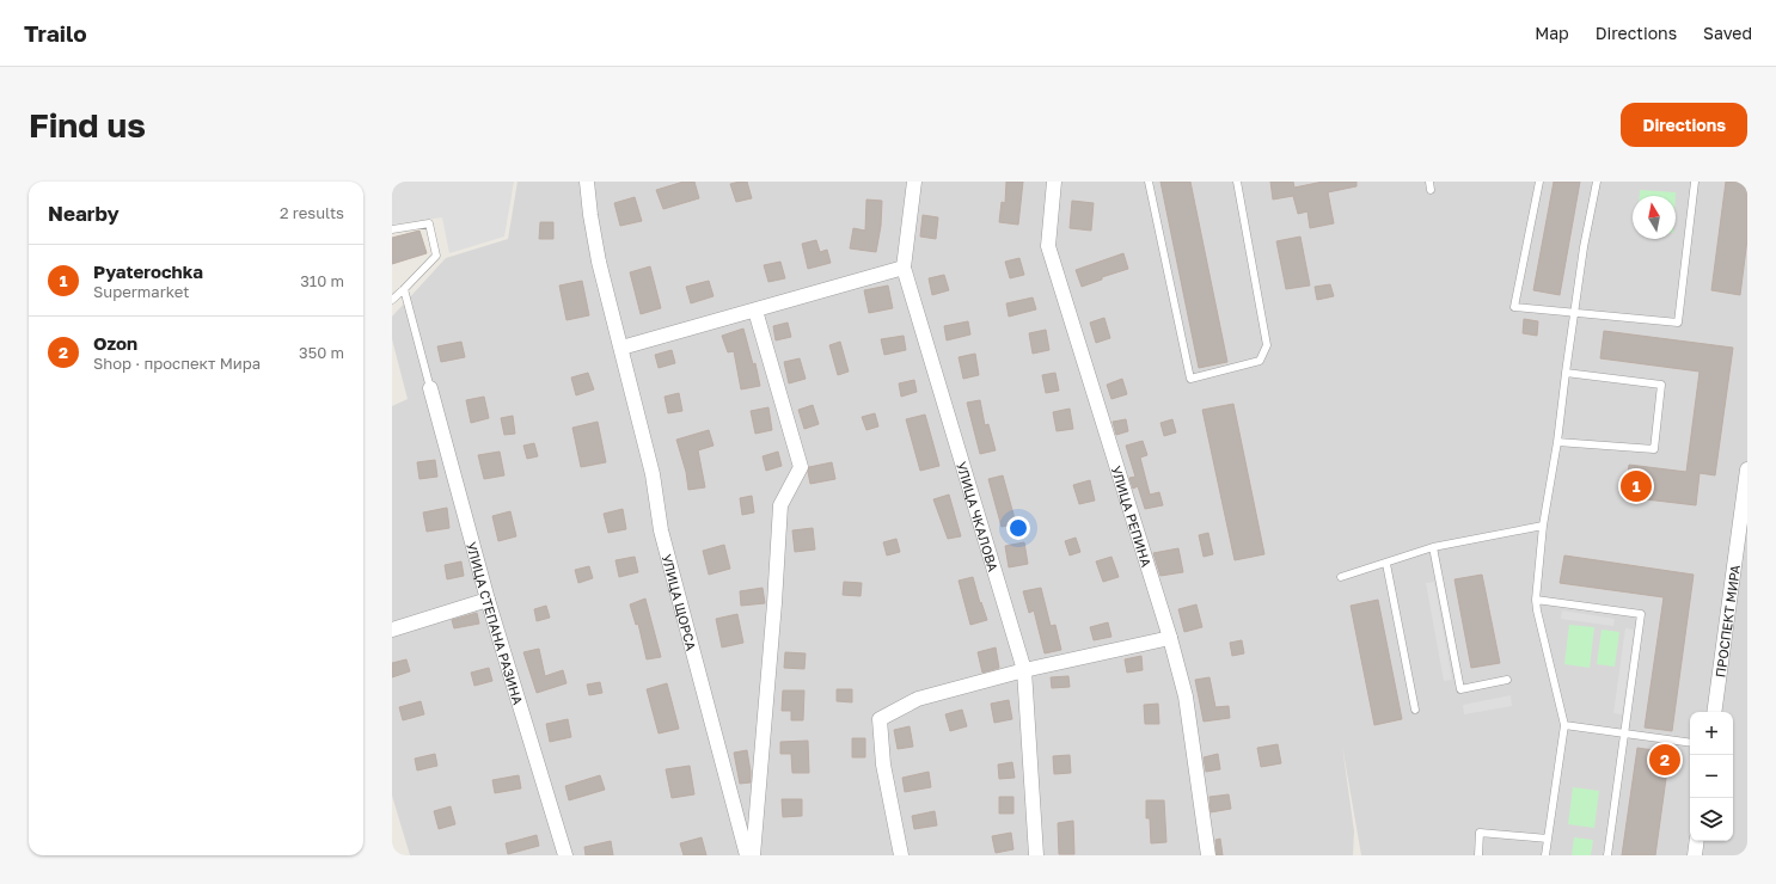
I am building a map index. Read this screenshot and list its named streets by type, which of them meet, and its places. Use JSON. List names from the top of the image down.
{
  "streets": {
    "street": [
      "УЛИЦА ЧКАЛОВА",
      "УЛИЦА РЕПИНА",
      "УЛИЦА ЩОРСА",
      "ПРОСПЕКТ МИРА",
      "УЛИЦА СТЕПАНА РАЗИНА"
    ]
  },
  "north": "top",
  "page": {
    "header": "Trailo",
    "nav": ["Map", "Directions", "Saved"],
    "buttons": "Directions",
    "title": "Find us",
    "heading": ["Nearby", "2 results"],
    "list": [
      {
        "mark": "1",
        "name": "Pyaterochka",
        "note": "Supermarket",
        "value": "310 m"
      },
      {
        "mark": "2",
        "name": "Ozon",
        "note": "Shop · проспект Мира",
        "value": "350 m"
      }
    ],
    "pins": ["1", "2"],
    "map_buttons": ["+", "−"]
  }
}
